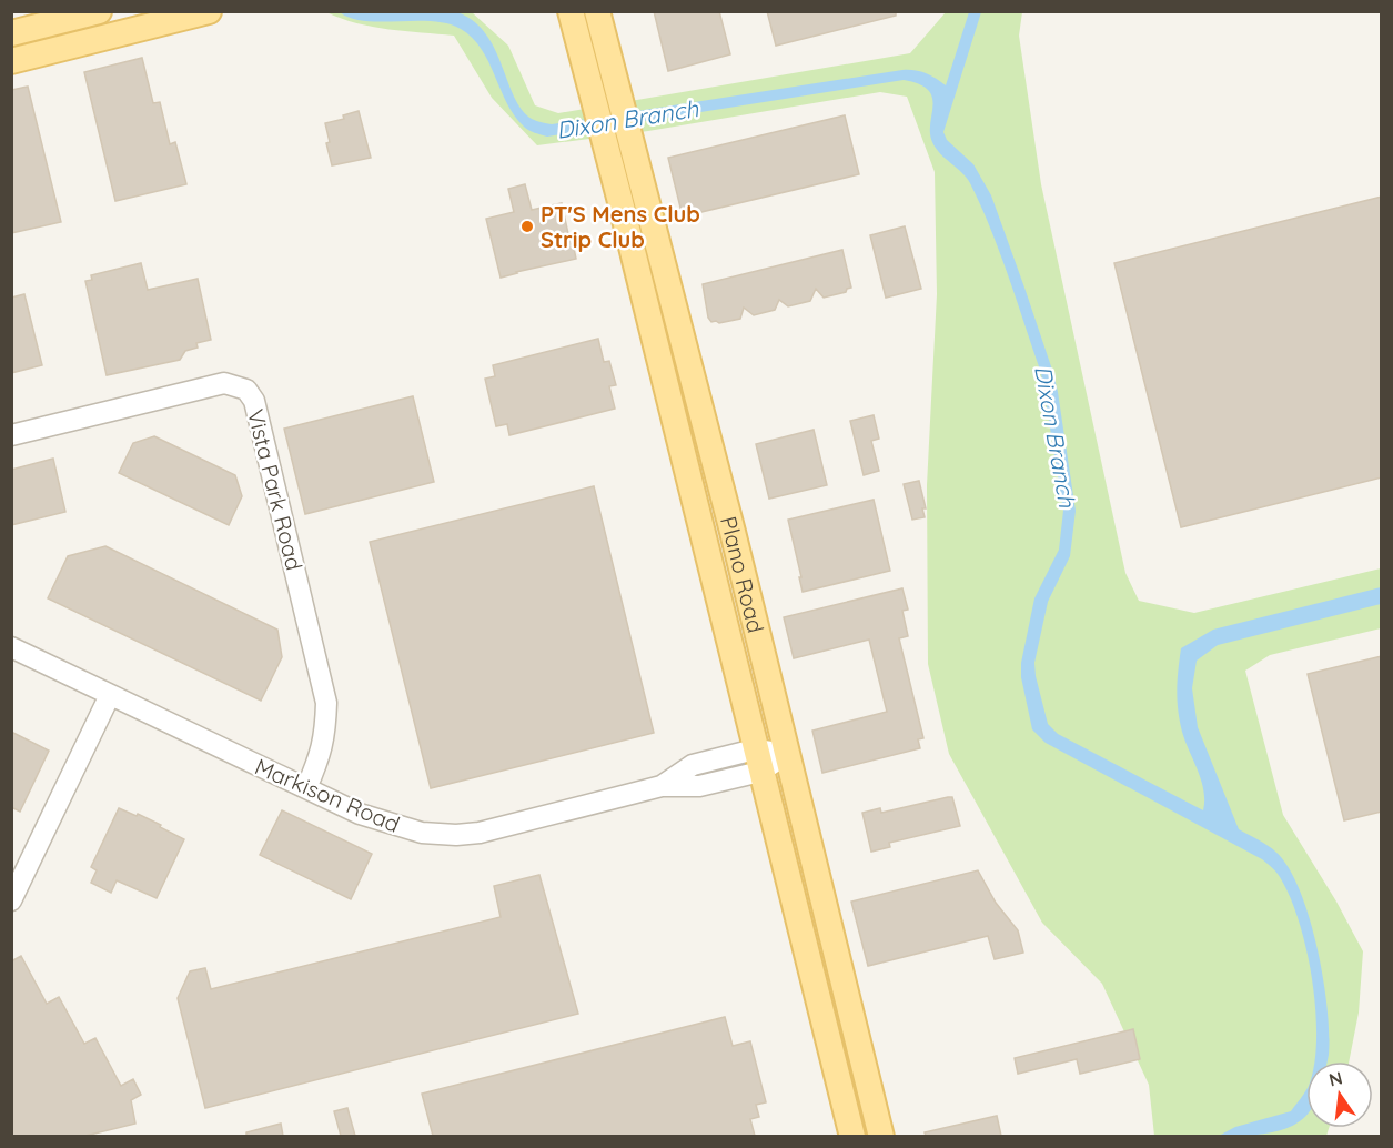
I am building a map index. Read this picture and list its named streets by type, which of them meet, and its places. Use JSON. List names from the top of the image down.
{
  "streets": {
    "main road": ["Plano Road"],
    "street": ["Vista Park Road", "Markison Road"]
  },
  "crossings": [
    ["Vista Park Road", "Markison Road"],
    ["Plano Road", "Markison Road"]
  ],
  "water": ["Dixon Branch"],
  "places": ["PT'S Mens Club Strip Club"],
  "north": "top"
}
